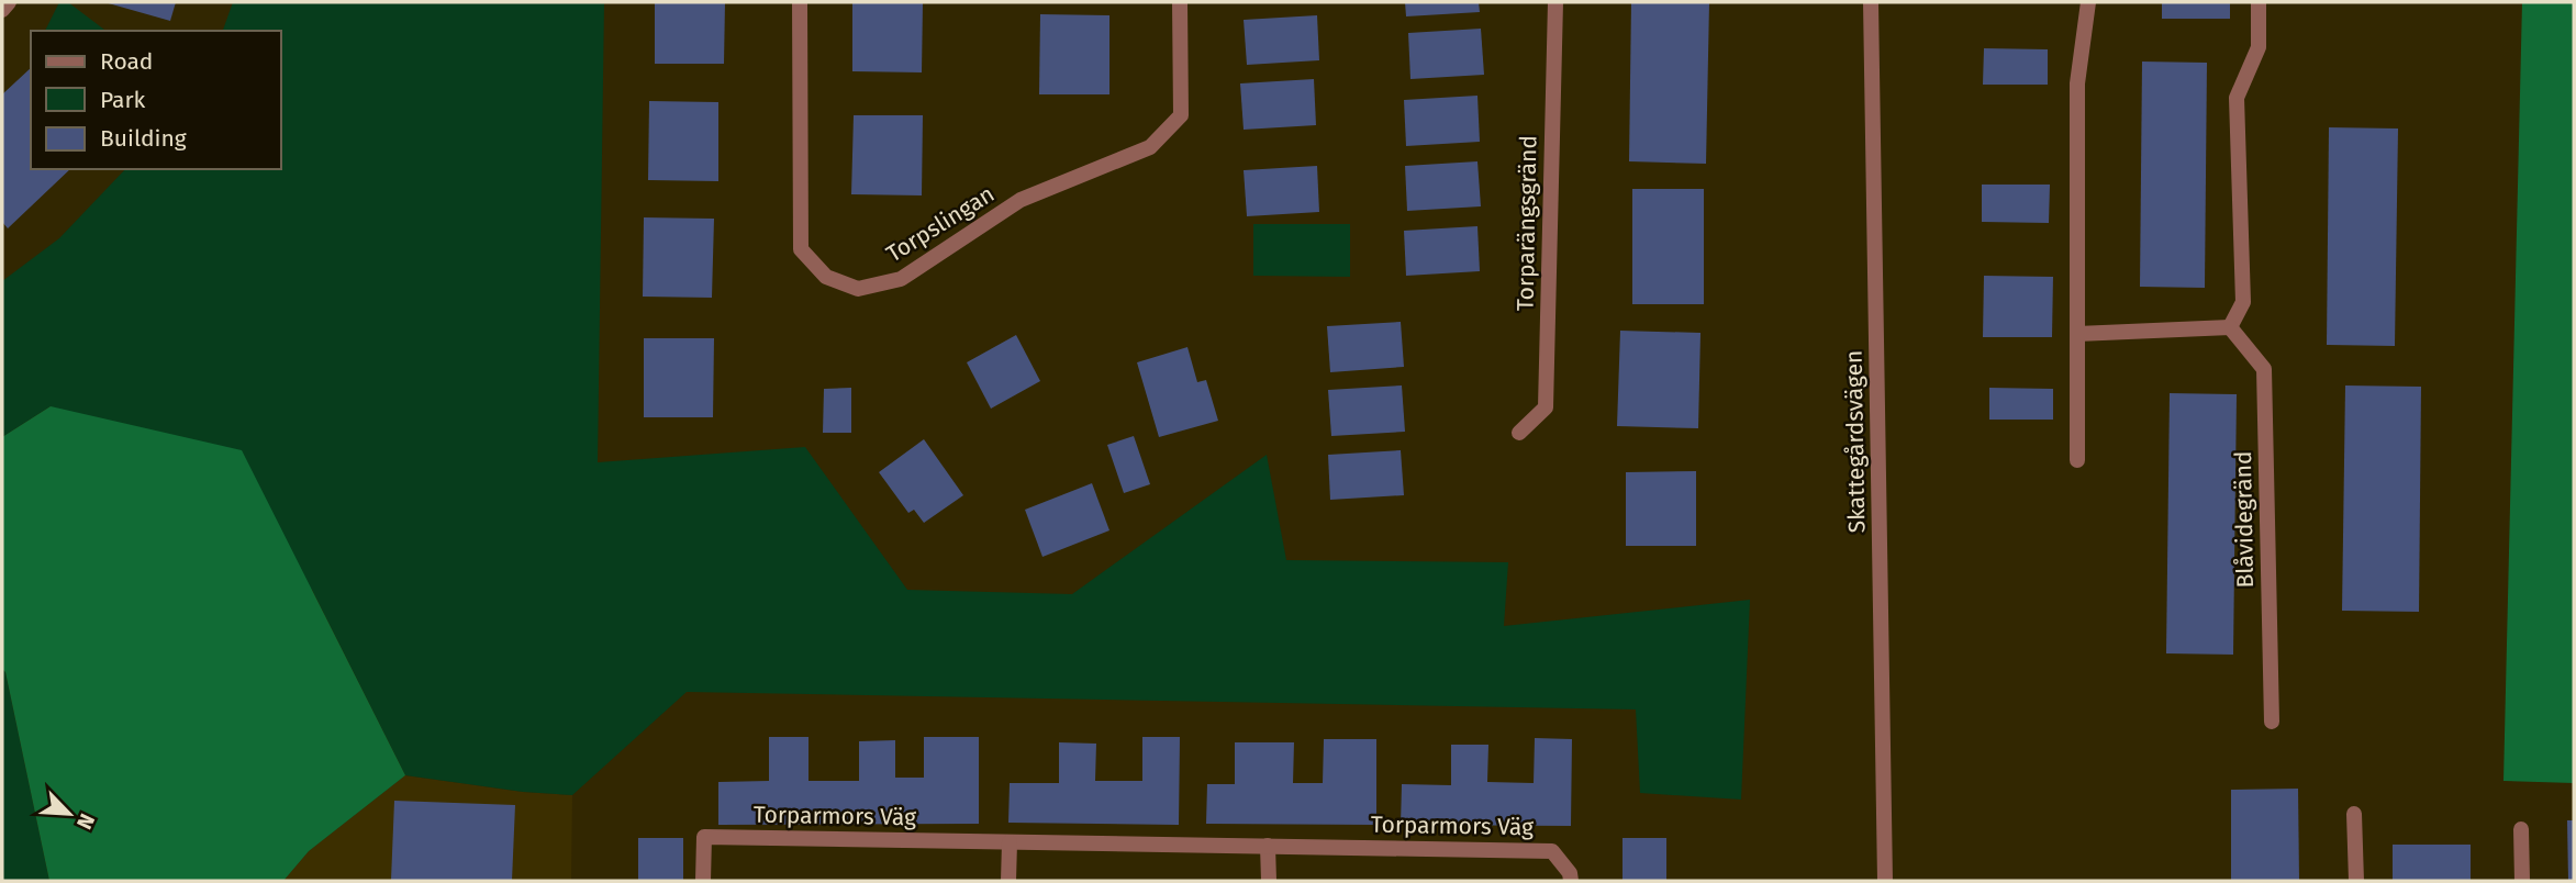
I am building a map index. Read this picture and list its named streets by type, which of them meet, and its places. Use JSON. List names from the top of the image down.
{
  "streets": {
    "street": [
      "Torparängsgränd",
      "Torpslingan",
      "Skattegårdsvägen",
      "Blåvidegränd",
      "Torparmors Väg"
    ]
  },
  "legend": ["Road", "Park", "Building"],
  "north": "bottom right"
}
